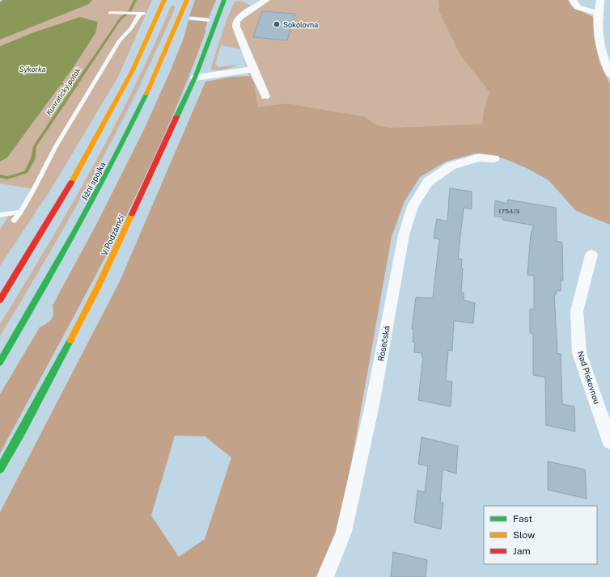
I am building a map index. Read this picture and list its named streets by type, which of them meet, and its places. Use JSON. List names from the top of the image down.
{
  "streets": {
    "main road": ["Jižní spojka", "V Podzámčí"],
    "street": ["Rosečská", "Nad Pískovnou"]
  },
  "water": ["Sýkorka", "Kunratický potok"],
  "places": ["Sokolovna"],
  "house_numbers": ["1754/3"],
  "legend": ["Fast", "Slow", "Jam"]
}
